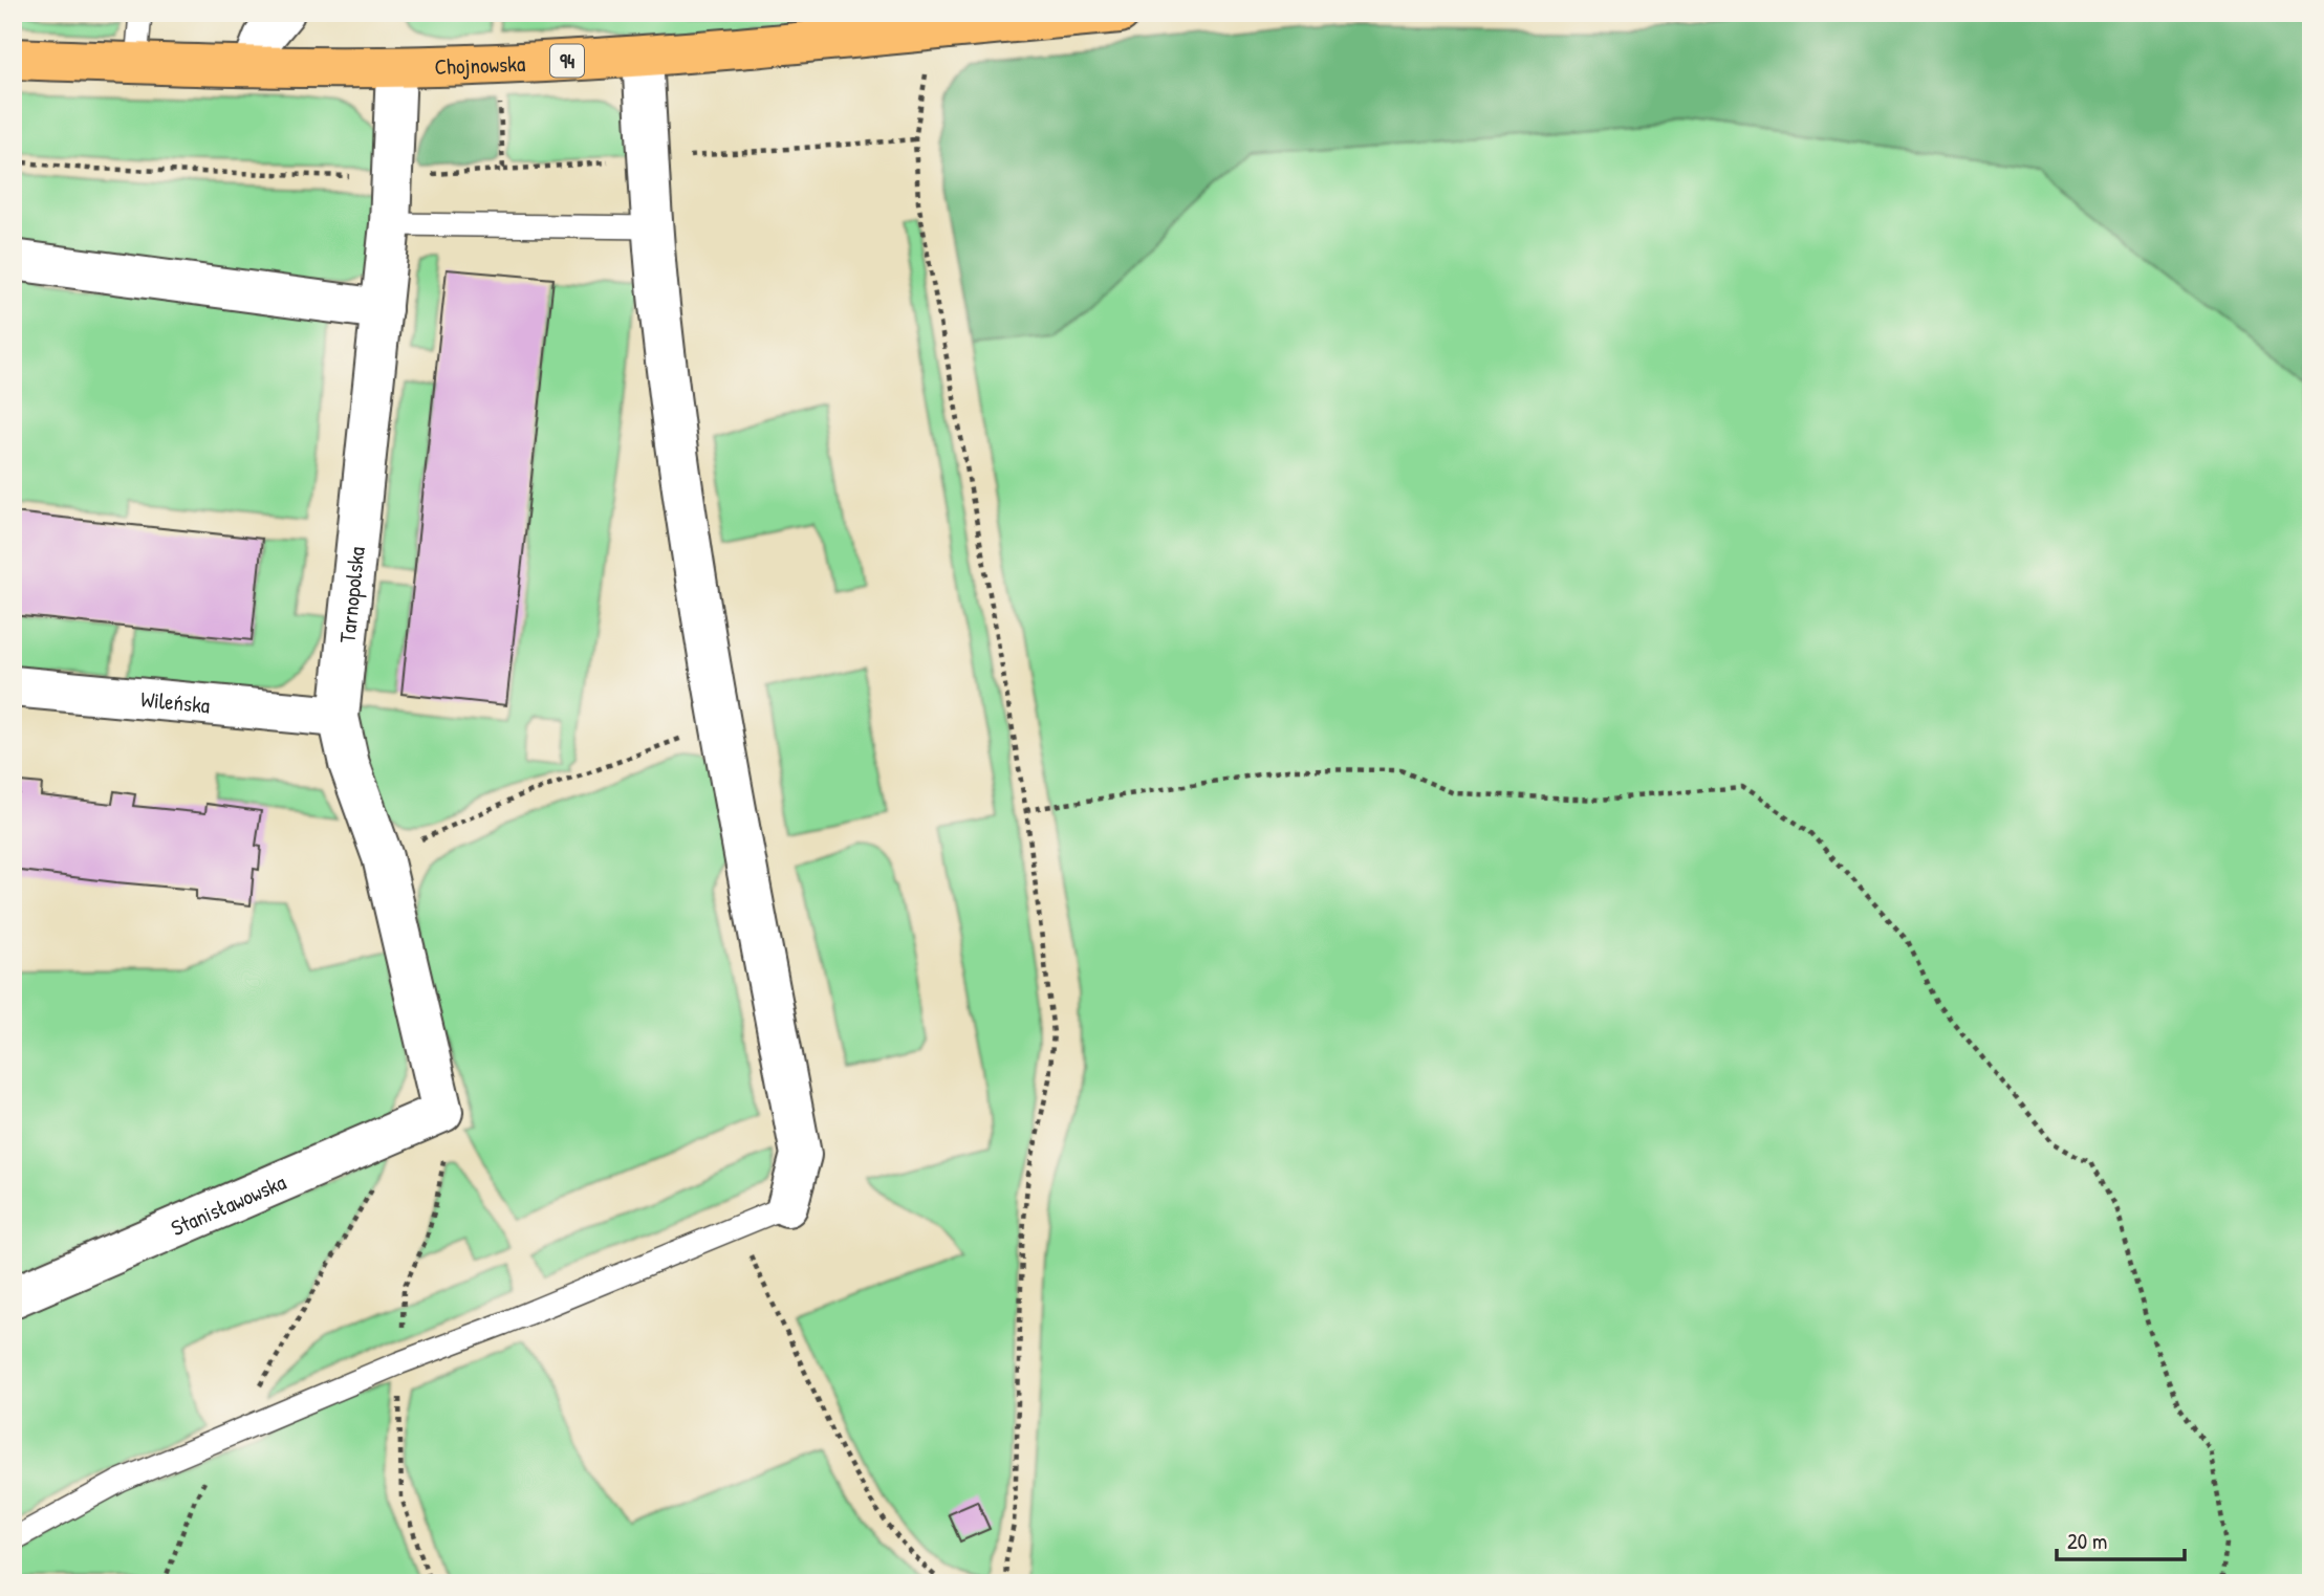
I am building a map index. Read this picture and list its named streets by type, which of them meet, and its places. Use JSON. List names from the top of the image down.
{
  "streets": {
    "main road": ["94", "Chojnowska"],
    "street": ["Tarnopolska", "Wileńska", "Stanisławowska"]
  },
  "crossings": [
    ["Chojnowska", "Tarnopolska"],
    ["Tarnopolska", "Wileńska"],
    ["Tarnopolska", "Stanisławowska"]
  ],
  "scale_bar": "20 m"
}
